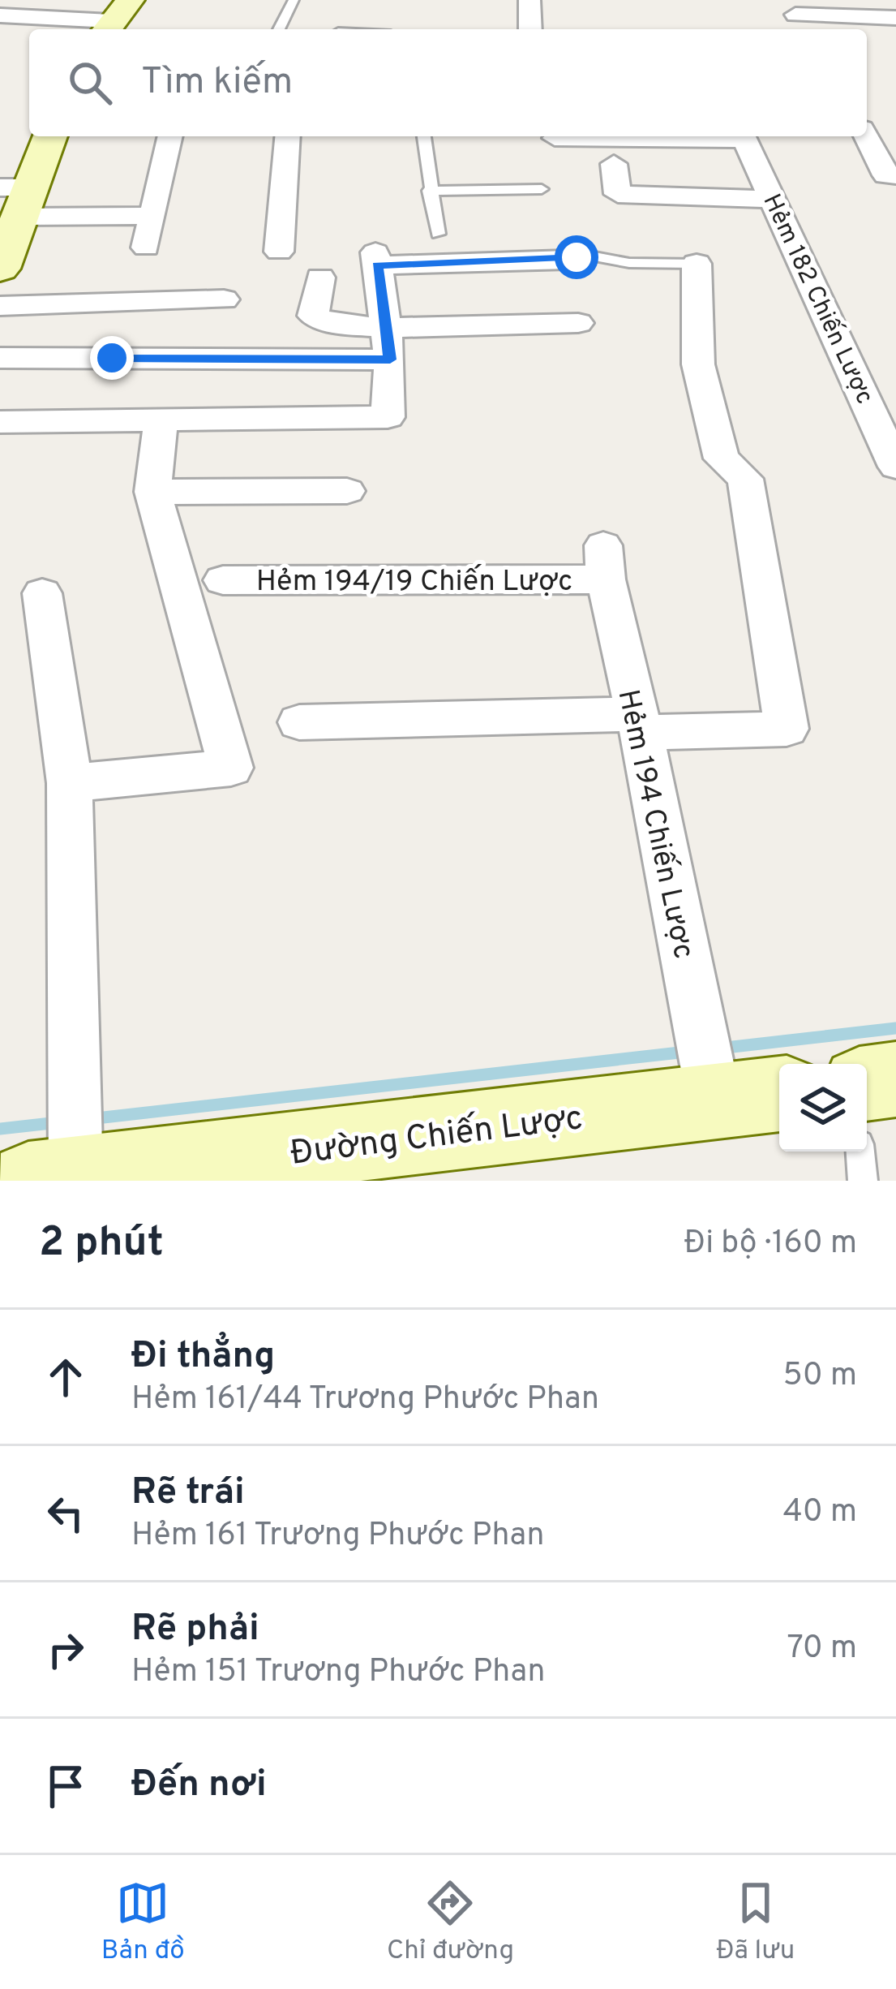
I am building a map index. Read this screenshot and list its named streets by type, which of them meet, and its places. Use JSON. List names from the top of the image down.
{
  "streets": {
    "street": [
      "Hẻm 182 Chiến Lược",
      "Hẻm 194/19 Chiến Lược",
      "Hẻm 194 Chiến Lược",
      "Đường Chiến Lược"
    ]
  },
  "crossings": [
    ["Hẻm 194/19 Chiến Lược", "Hẻm 194 Chiến Lược"],
    ["Hẻm 194 Chiến Lược", "Đường Chiến Lược"]
  ],
  "page": {
    "search": "Tìm kiếm",
    "heading": ["2 phút", "Đi bộ · 160 m"],
    "list": [
      ["Đi thẳng", "Hẻm 161/44 Trương Phước Phan", "50 m"],
      ["Rẽ trái", "Hẻm 161 Trương Phước Phan", "40 m"],
      ["Rẽ phải", "Hẻm 151 Trương Phước Phan", "70 m"],
      "Đến nơi"
    ],
    "nav": ["Bản đồ", "Chỉ đường", "Đã lưu"]
  }
}
